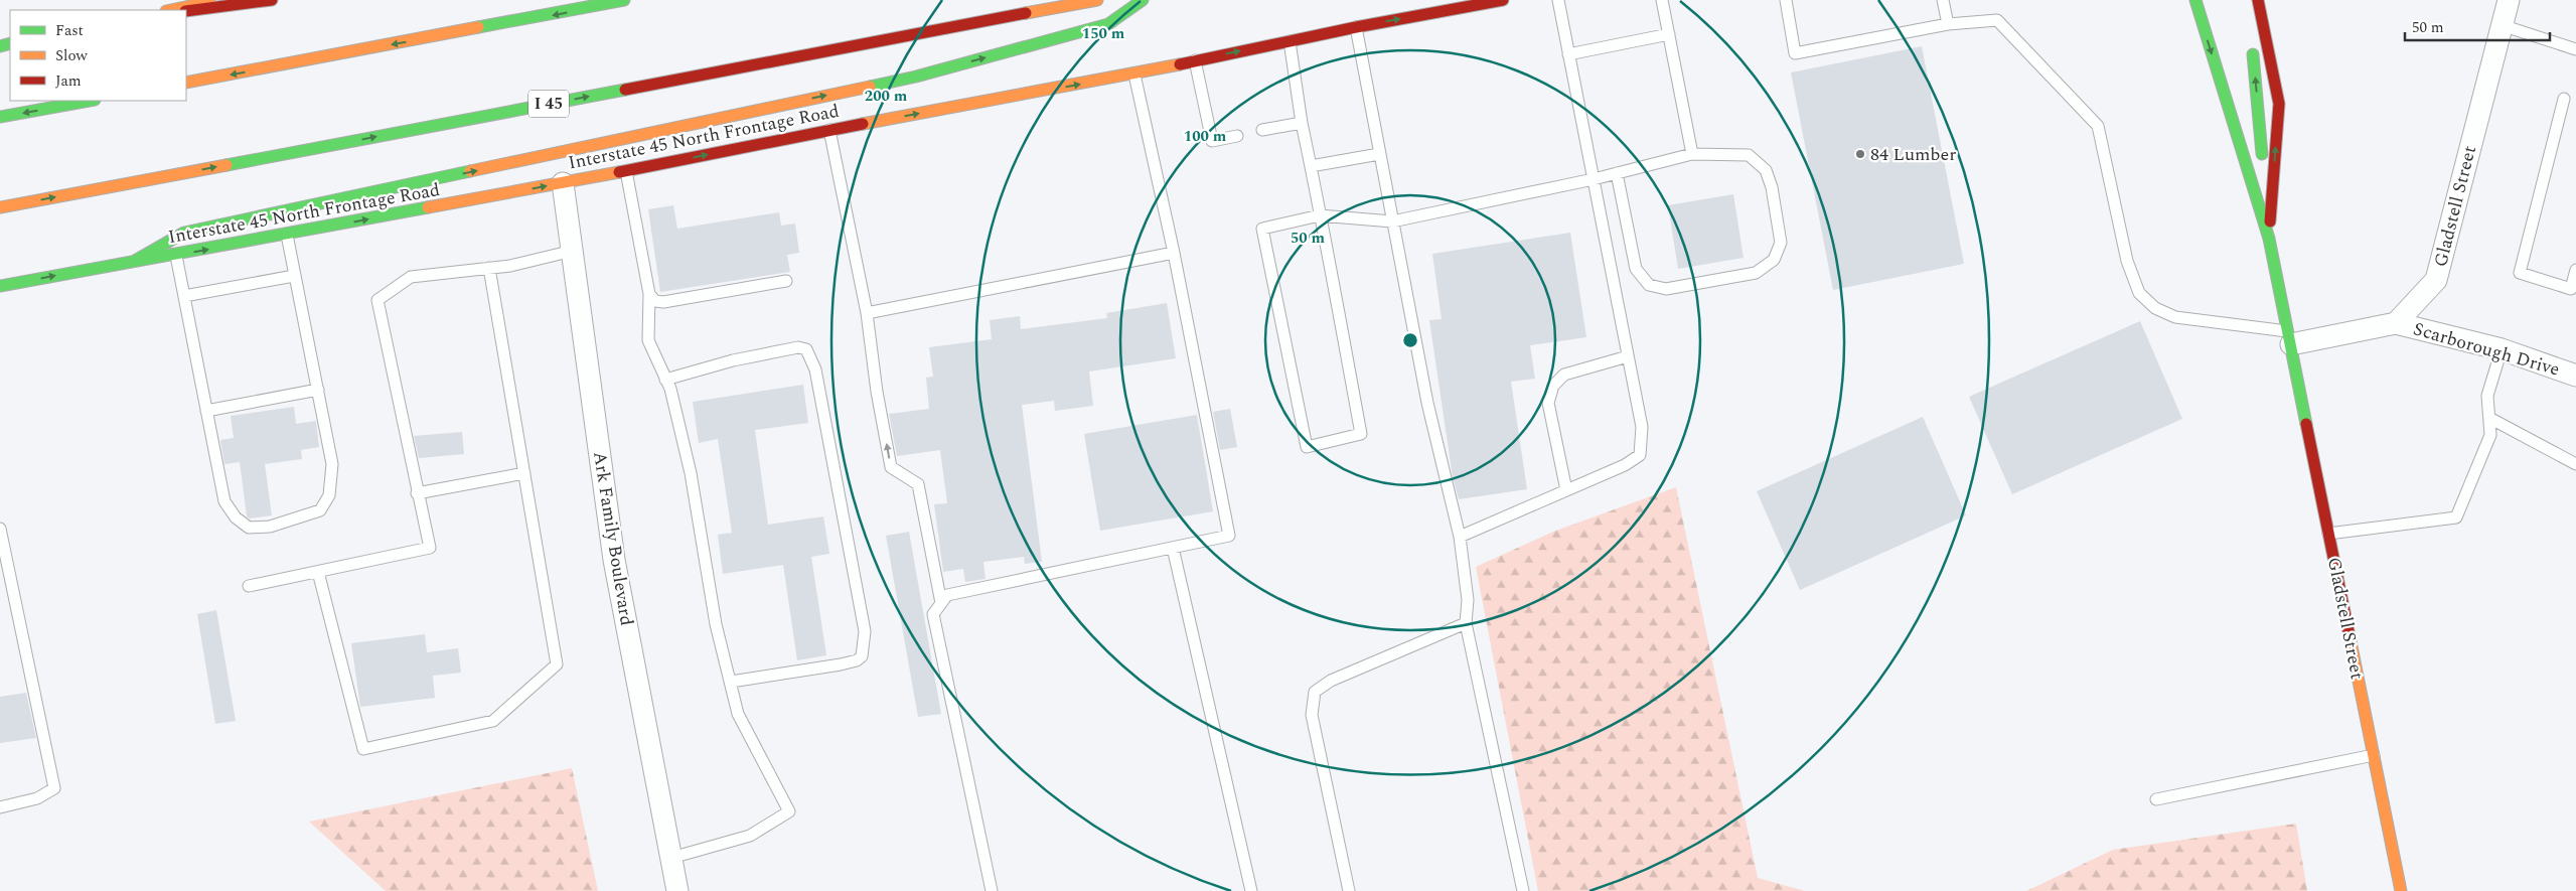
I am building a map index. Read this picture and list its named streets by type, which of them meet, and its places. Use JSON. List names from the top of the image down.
{
  "streets": {
    "main road": ["I 45", "Interstate 45 North Frontage Road", "Gladstell Street"],
    "street": ["Scarborough Drive", "Ark Family Boulevard"]
  },
  "crossings": [
    ["Interstate 45 North Frontage Road", "Ark Family Boulevard"],
    ["Gladstell Street", "Scarborough Drive"]
  ],
  "places": ["84 Lumber"],
  "legend": ["Fast", "Slow", "Jam"],
  "scale_bar": "50 m",
  "rings": [
    "150 m",
    "200 m",
    "100 m",
    "50 m"
  ]
}
